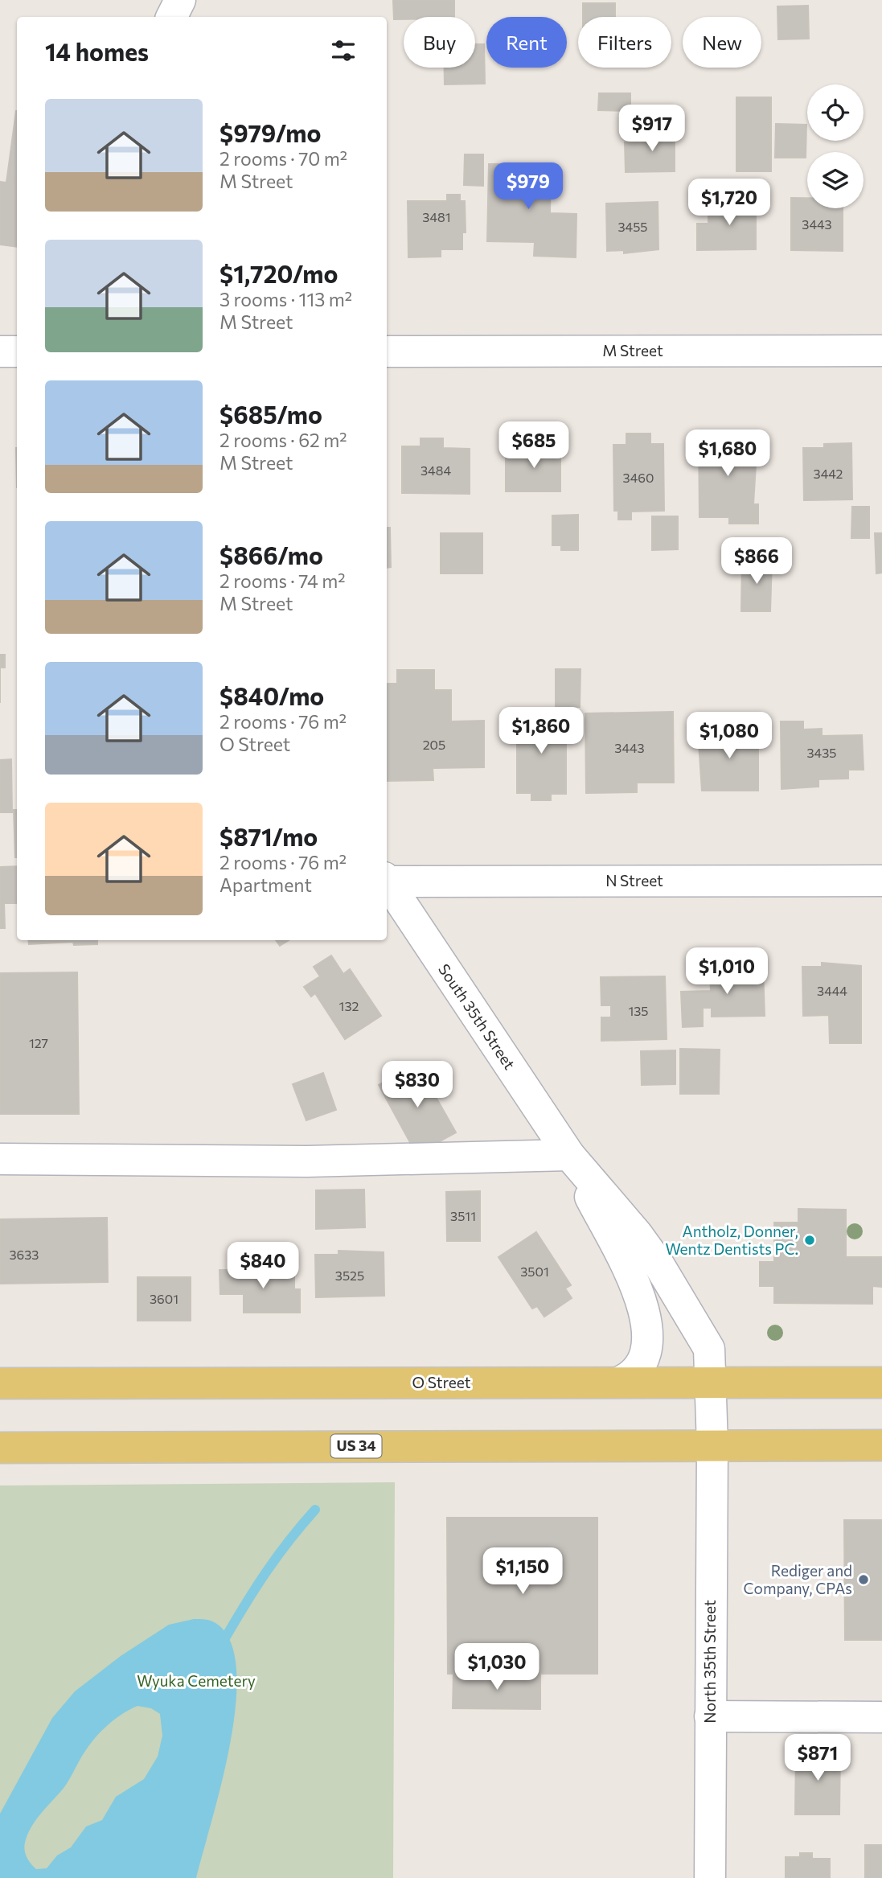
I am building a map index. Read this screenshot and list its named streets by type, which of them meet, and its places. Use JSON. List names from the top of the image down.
{
  "streets": {
    "main road": ["O Street", "US 34"],
    "street": [
      "M Street",
      "N Street",
      "South 35th Street",
      "North 35th Street"
    ]
  },
  "crossings": [
    ["South 35th Street", "O Street"],
    ["South 35th Street", "US 34"],
    ["South 35th Street", "North 35th Street"],
    ["US 34", "North 35th Street"]
  ],
  "parks": ["Wyuka Cemetery"],
  "places": ["Antholz, Donner, Wentz Dentists PC.", "Rediger and Company, CPAs"],
  "house_numbers": [
    "3481",
    "3443",
    "3455",
    "3484",
    "3442",
    "3460",
    "205",
    "3443",
    "3435",
    "3444",
    "132",
    "135",
    "127",
    "3511",
    "3633",
    "3501",
    "3525",
    "3601"
  ],
  "page": {
    "chip": [
      "Buy",
      "Rent",
      "Filters",
      "New"
    ],
    "heading": "14 homes",
    "list": [
      {
        "name": "$979/mo",
        "note": "2 rooms · 70 m² · M Street"
      },
      {
        "name": "$1,720/mo",
        "note": "3 rooms · 113 m² · M Street"
      },
      {
        "name": "$685/mo",
        "note": "2 rooms · 62 m² · M Street"
      },
      {
        "name": "$866/mo",
        "note": "2 rooms · 74 m² · M Street"
      },
      {
        "name": "$840/mo",
        "note": "2 rooms · 76 m² · O Street"
      },
      {
        "name": "$871/mo",
        "note": "2 rooms · 76 m² · Apartment"
      }
    ],
    "price": [
      "$917",
      "$979",
      "$1,720",
      "$685",
      "$1,680",
      "$866",
      "$1,860",
      "$1,080",
      "$1,010",
      "$830",
      "$840",
      "$1,150",
      "$1,030",
      "$871"
    ]
  }
}
